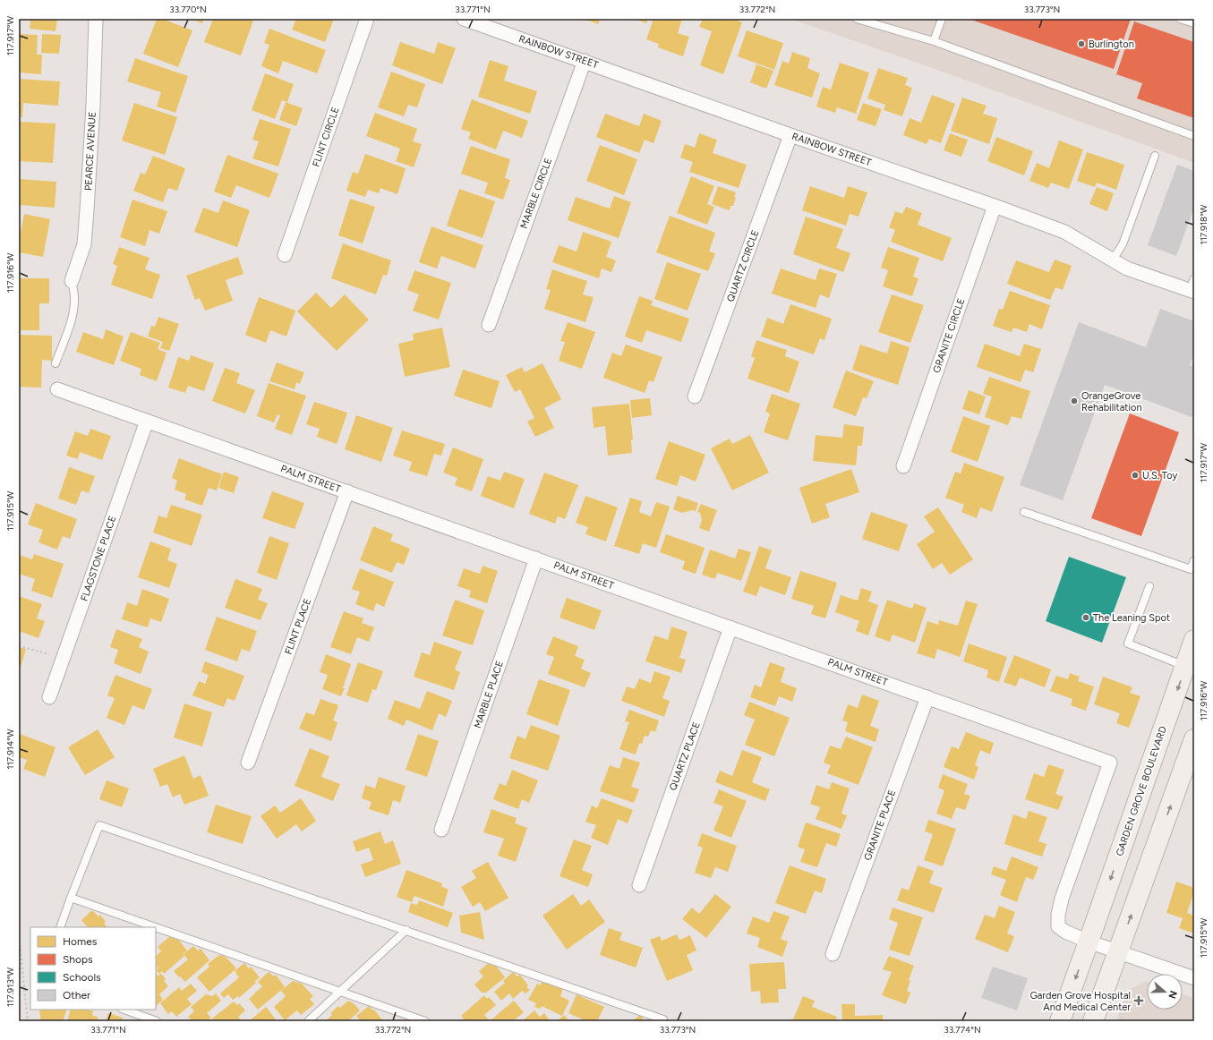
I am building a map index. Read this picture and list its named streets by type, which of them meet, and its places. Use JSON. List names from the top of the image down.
{
  "streets": {
    "main road": ["GARDEN GROVE BOULEVARD"],
    "street": [
      "RAINBOW STREET",
      "FLINT CIRCLE",
      "PEARCE AVENUE",
      "MARBLE CIRCLE",
      "QUARTZ CIRCLE",
      "GRANITE CIRCLE",
      "PALM STREET",
      "FLAGSTONE PLACE",
      "FLINT PLACE",
      "MARBLE PLACE",
      "QUARTZ PLACE",
      "GRANITE PLACE"
    ]
  },
  "crossings": [
    ["RAINBOW STREET", "MARBLE CIRCLE"],
    ["RAINBOW STREET", "QUARTZ CIRCLE"],
    ["RAINBOW STREET", "GRANITE CIRCLE"],
    ["PALM STREET", "FLAGSTONE PLACE"],
    ["PALM STREET", "FLINT PLACE"],
    ["PALM STREET", "MARBLE PLACE"],
    ["PALM STREET", "QUARTZ PLACE"],
    ["PALM STREET", "GARDEN GROVE BOULEVARD"],
    ["PALM STREET", "GRANITE PLACE"]
  ],
  "places": {
    "other": [
      "Burlington",
      "OrangeGrove Rehabilitation",
      "U.S. Toy",
      "The Leaning Spot"
    ],
    "health": ["Garden Grove Hospital And Medical Center"]
  },
  "legend": [
    "Homes",
    "Shops",
    "Schools",
    "Other"
  ],
  "north": "right",
  "coordinates": [
    "33.770°N",
    "33.771°N",
    "33.772°N",
    "33.773°N",
    "117.917°W",
    "117.918°W",
    "117.916°W",
    "117.915°W",
    "117.914°W",
    "117.913°W",
    "33.774°N"
  ]
}
